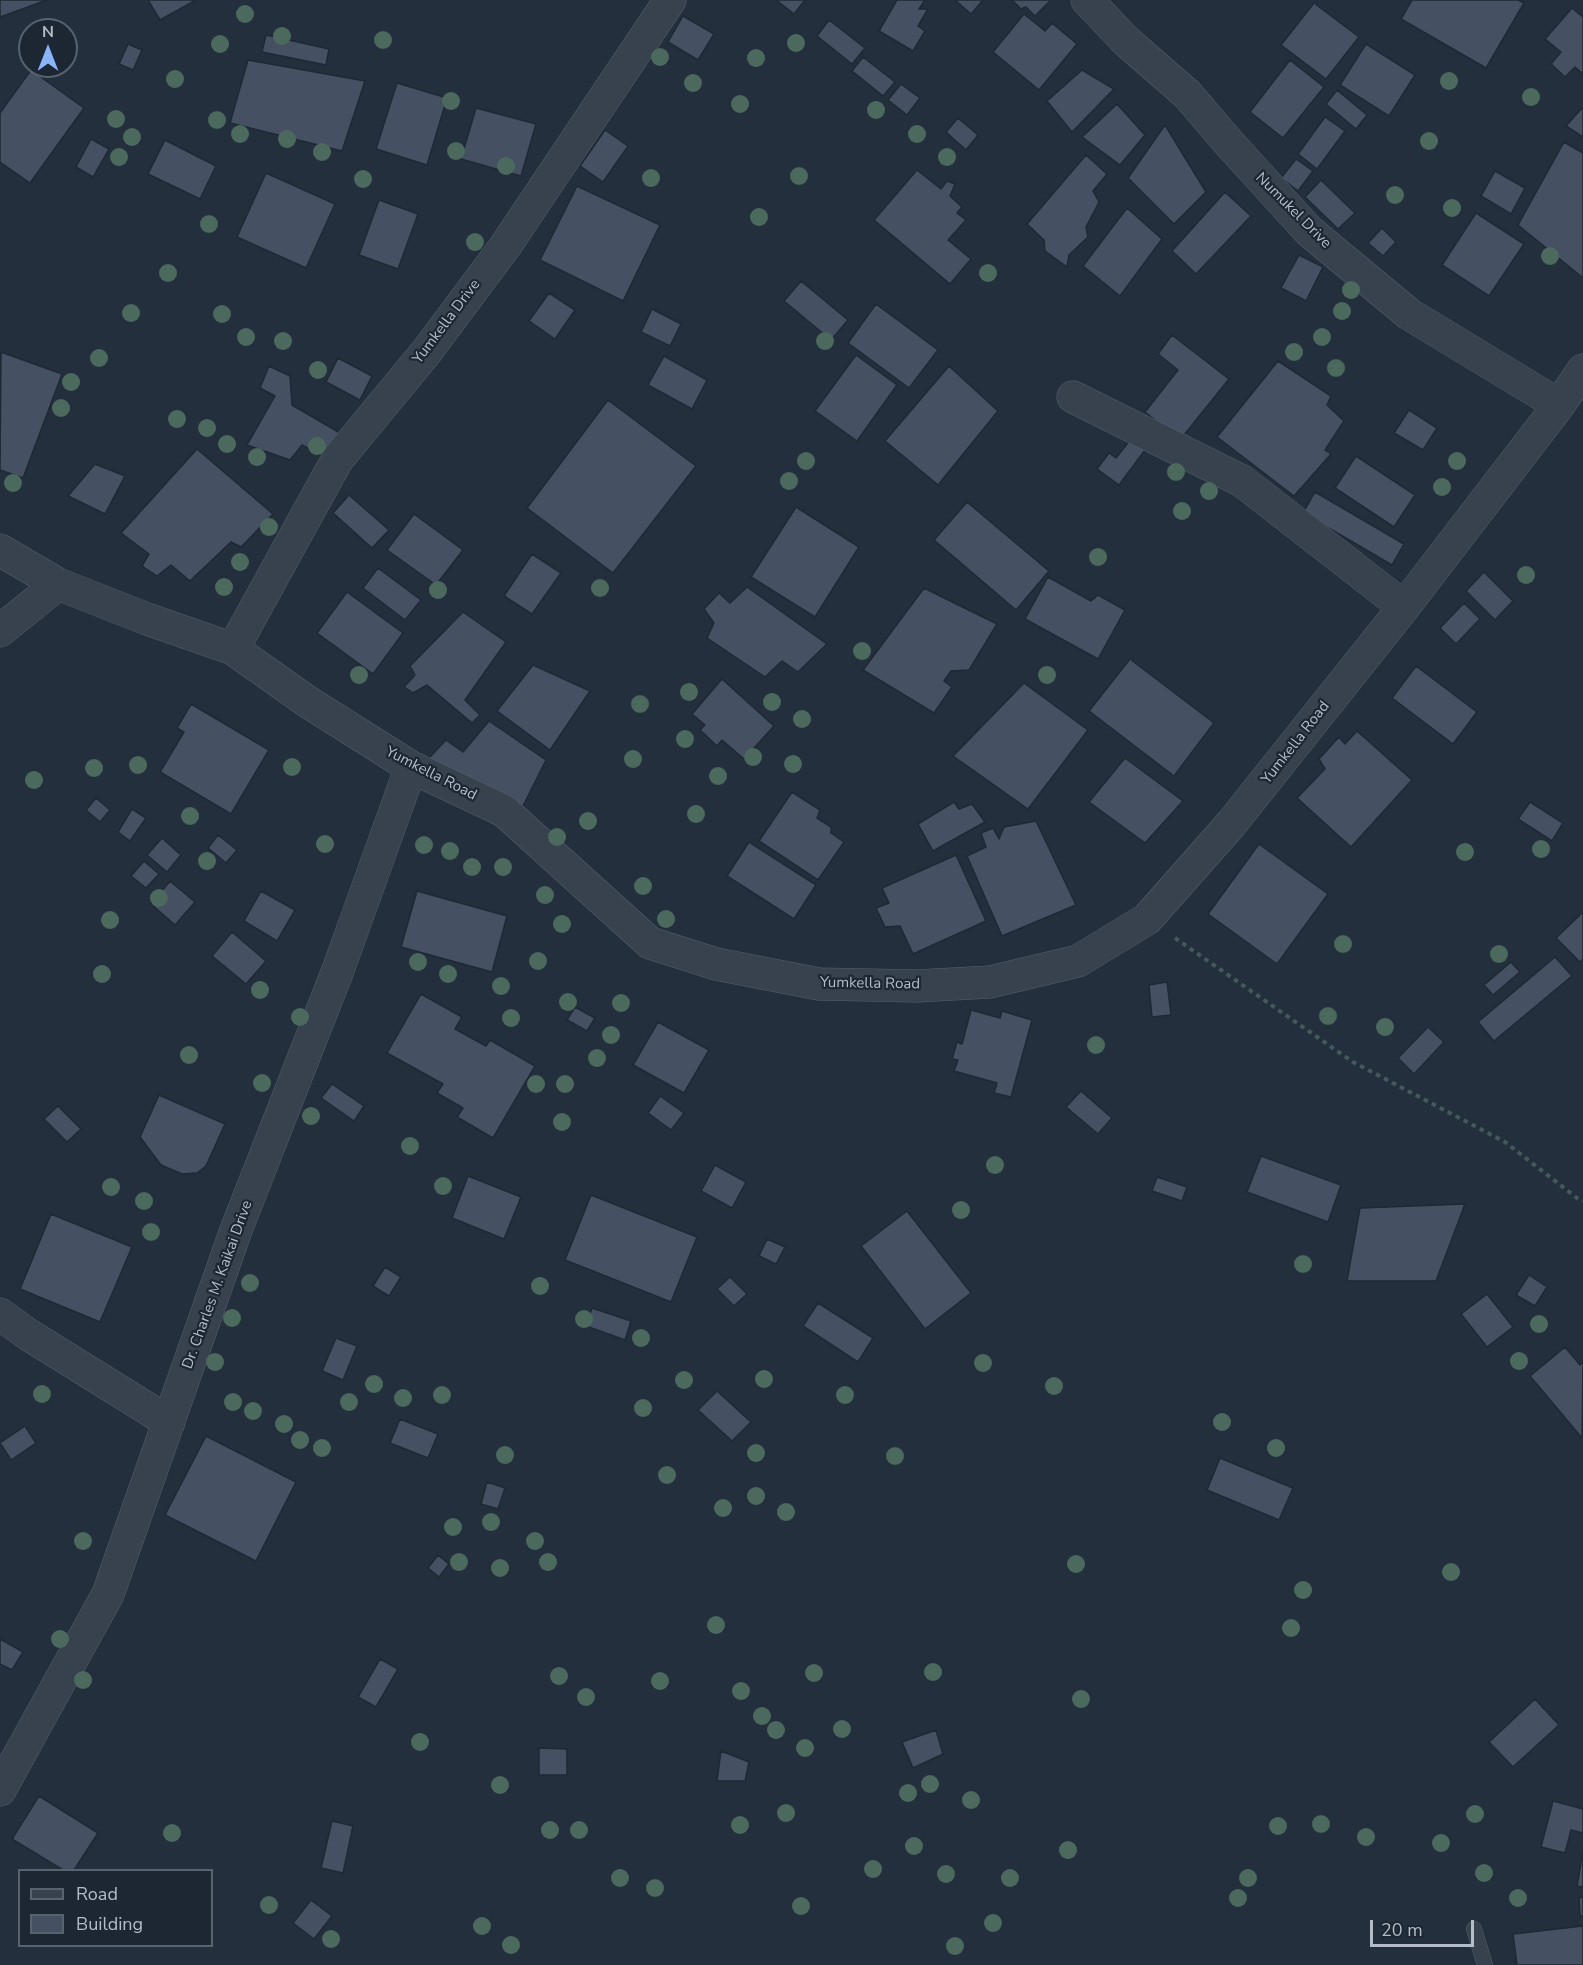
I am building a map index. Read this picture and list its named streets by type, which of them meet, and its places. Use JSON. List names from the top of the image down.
{
  "streets": {
    "street": [
      "Numukel Drive",
      "Yumkella Drive",
      "Yumkella Road",
      "Dr. Charles M. Kaikai Drive"
    ]
  },
  "crossings": [
    ["Numukel Drive", "Yumkella Road"],
    ["Yumkella Drive", "Yumkella Road"],
    ["Yumkella Road", "Dr. Charles M. Kaikai Drive"]
  ],
  "legend": ["Road", "Building"],
  "scale_bar": "20 m",
  "north": "top"
}
